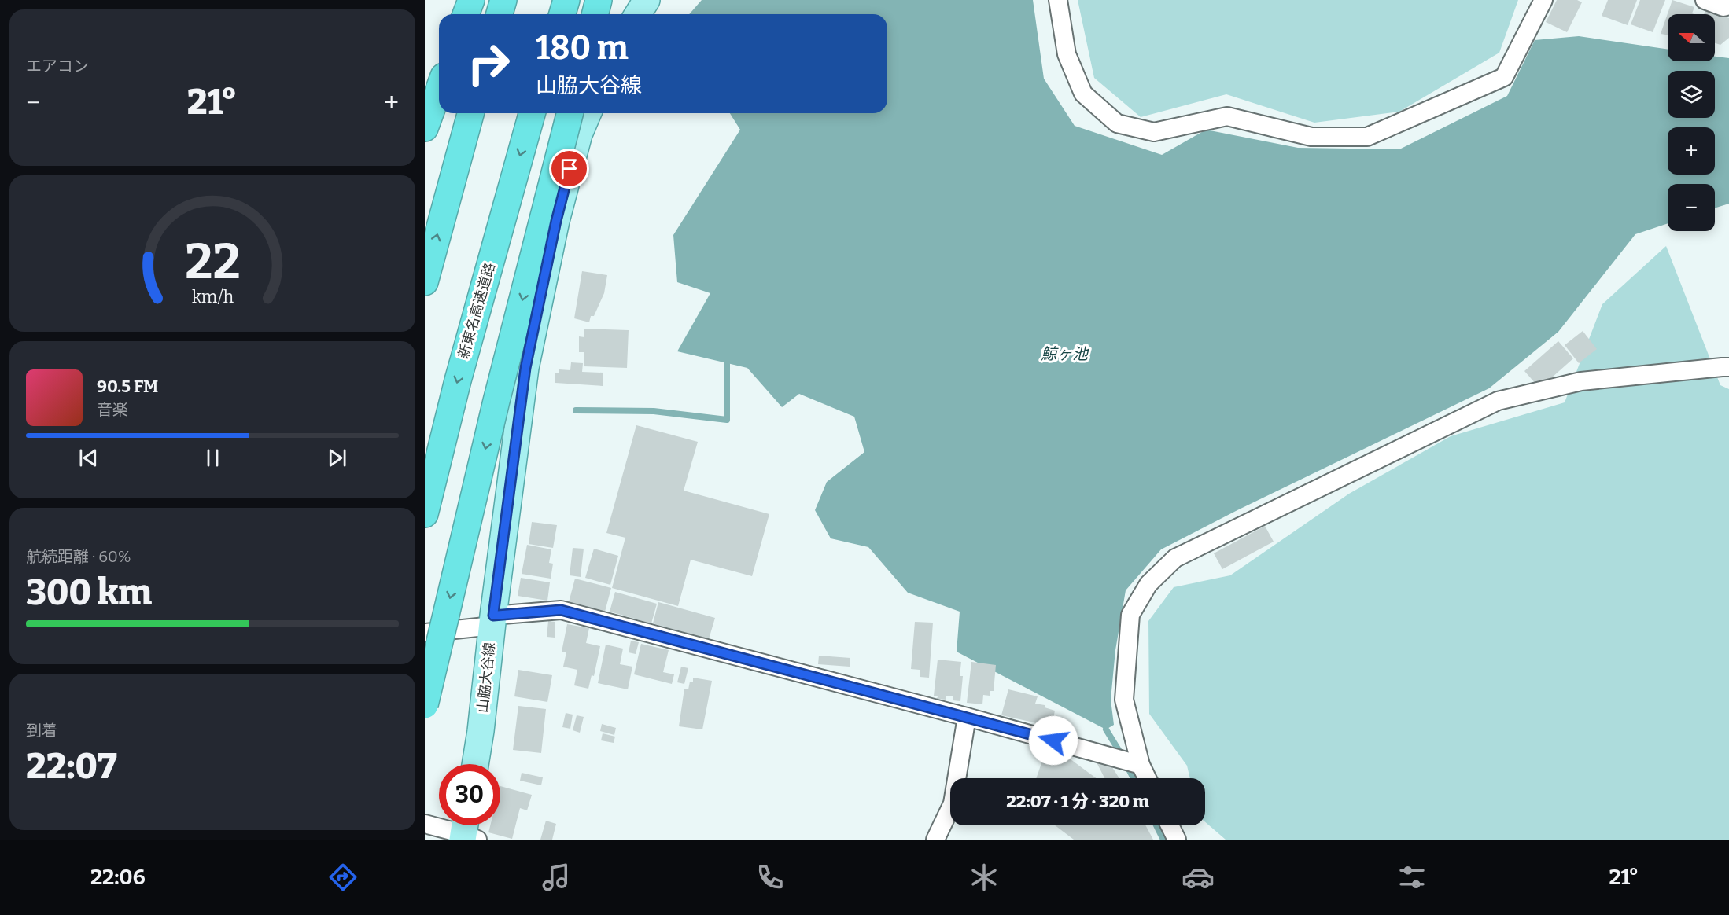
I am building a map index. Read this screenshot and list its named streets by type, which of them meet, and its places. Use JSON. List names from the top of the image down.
{
  "streets": {
    "highway": ["新東名高速道路"],
    "main road": ["山脇大谷線"]
  },
  "water": ["鯨ヶ池"],
  "north": "left",
  "page": {
    "tile": [
      "エアコン",
      ["航続距離 · 60%", "300 km"],
      ["到着", "22:07"]
    ],
    "map_buttons": ["+", "−"],
    "turn": ["180 m", "山脇大谷線"],
    "heat": ["−", "21°", "+"],
    "song": ["90.5 FM", "音楽"],
    "limit": "30",
    "trip": "22:07 · 1 分 · 320 m",
    "tabs": ["22:06", "21°"],
    "gauge": ["22", "km/h"]
  }
}
